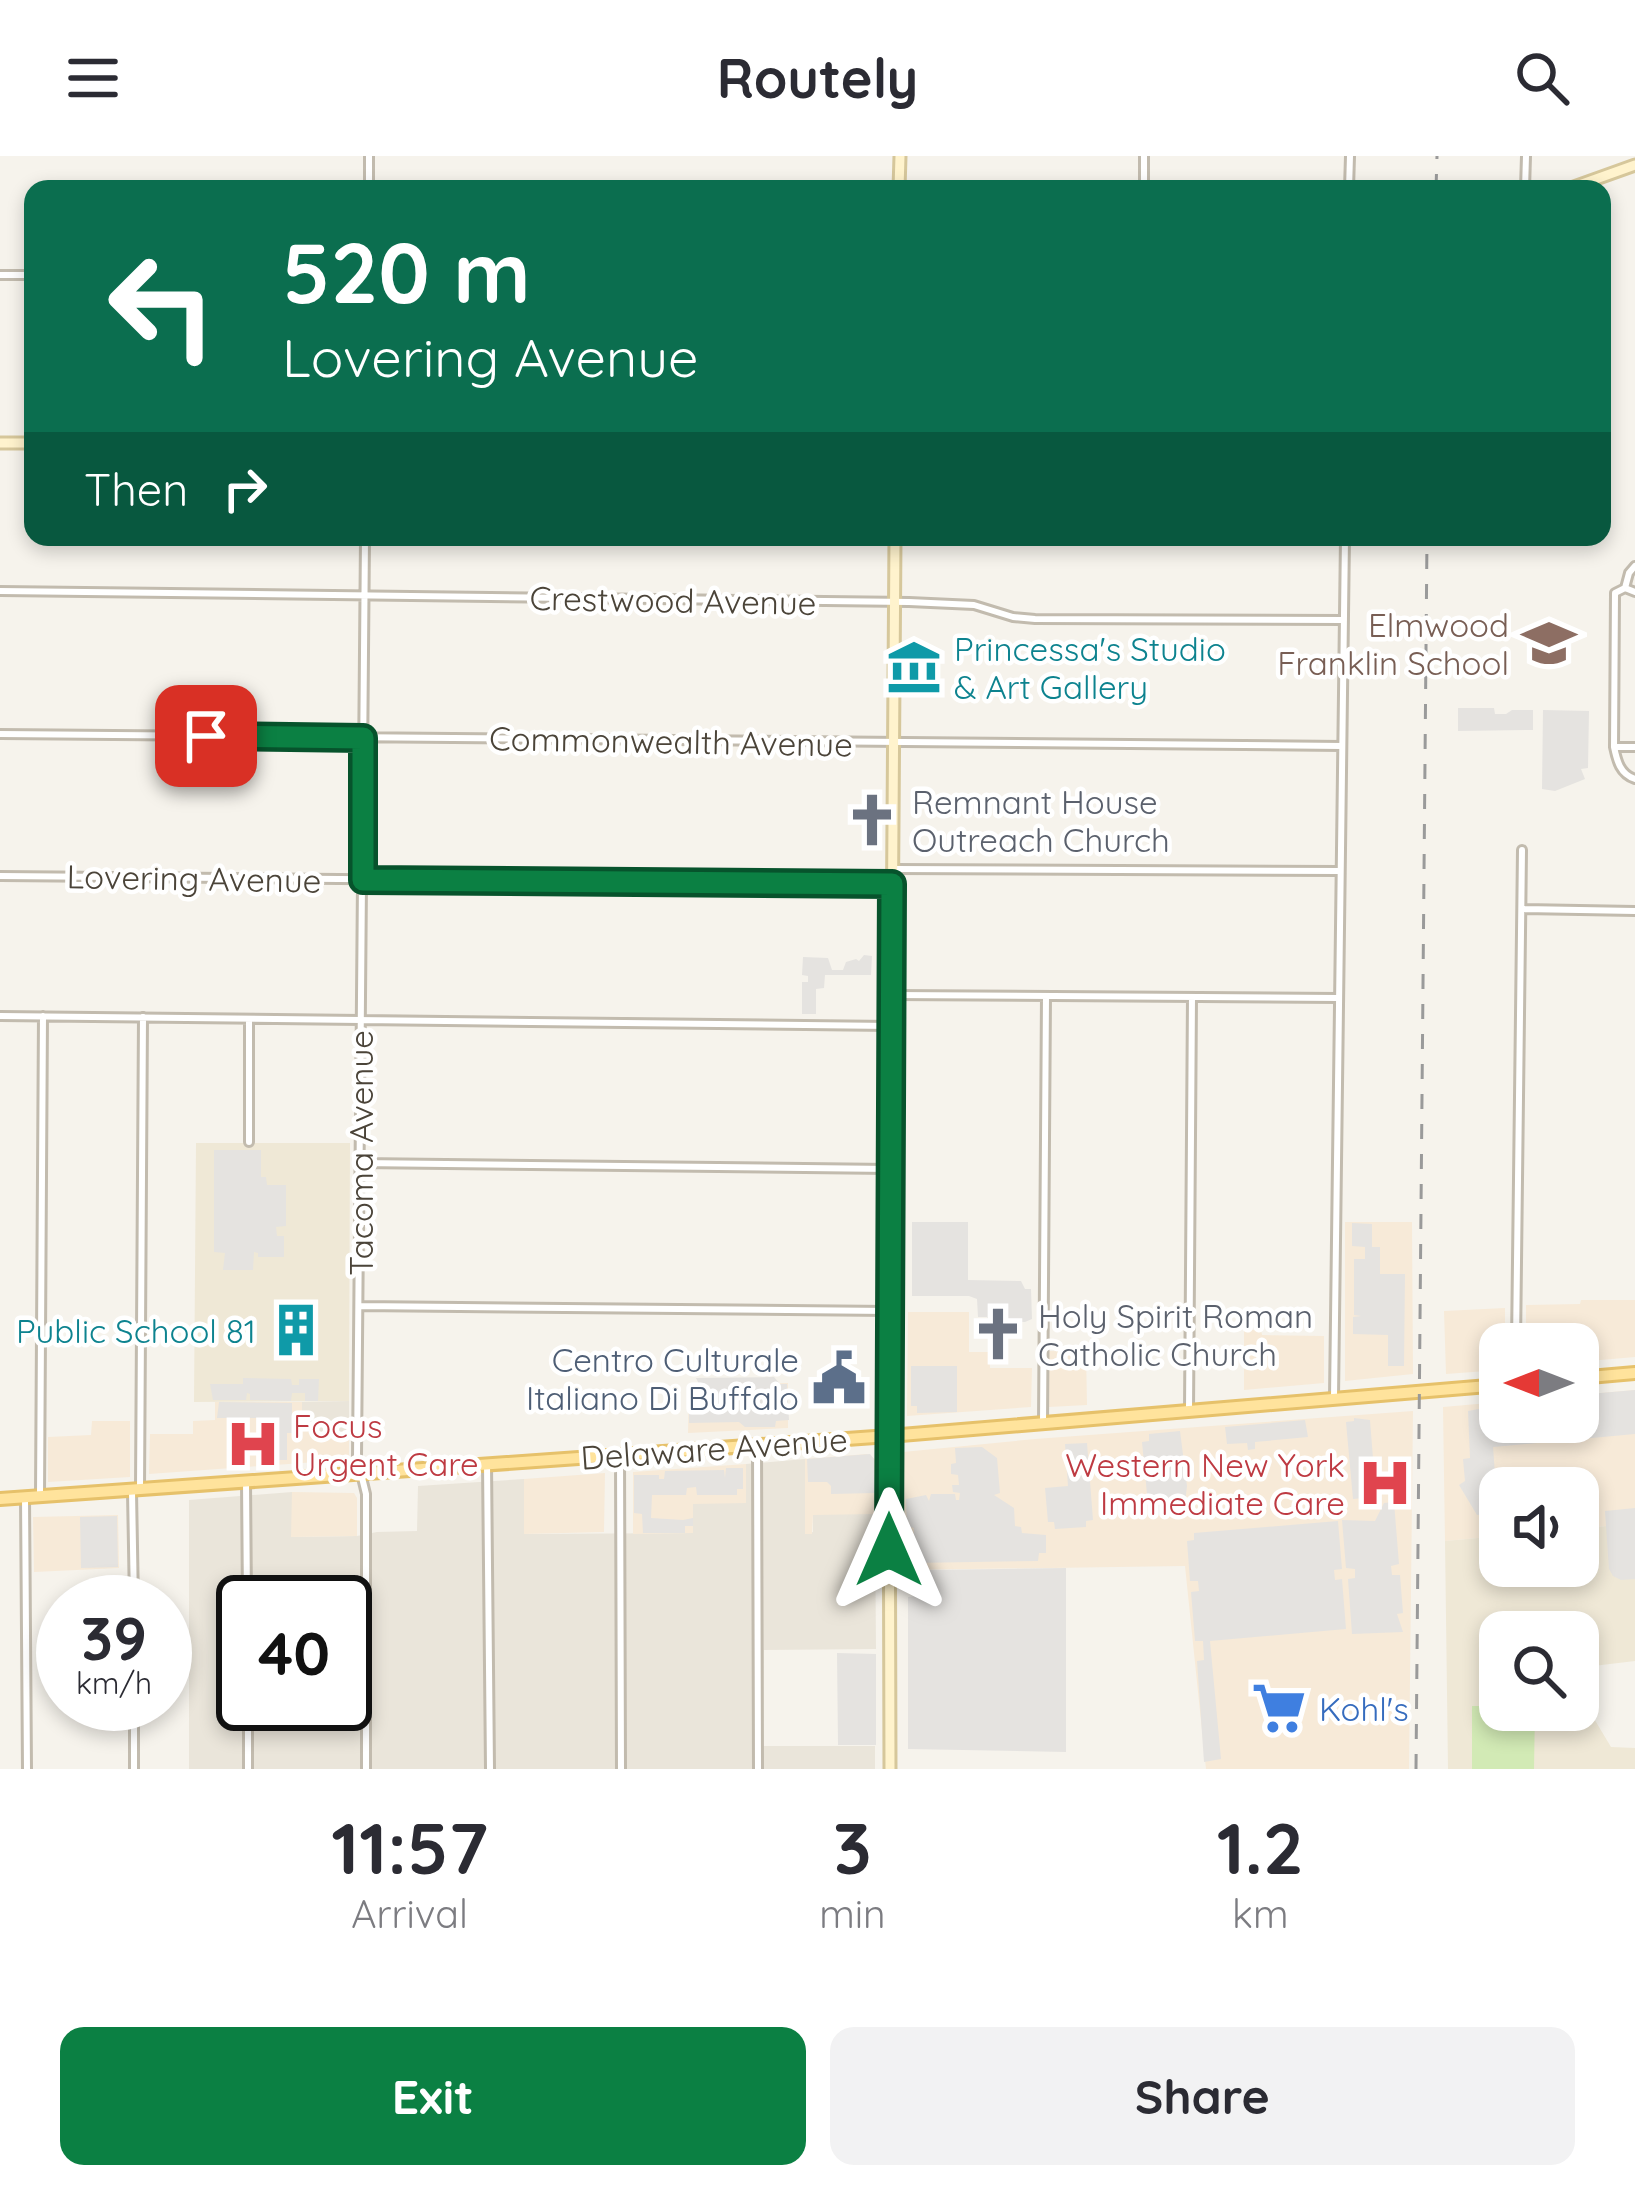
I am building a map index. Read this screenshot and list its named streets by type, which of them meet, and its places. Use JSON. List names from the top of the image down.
{
  "streets": {
    "main road": ["Delaware Avenue"],
    "street": [
      "Crestwood Avenue",
      "Commonwealth Avenue",
      "Lovering Avenue",
      "Tacoma Avenue"
    ]
  },
  "crossings": [
    ["Crestwood Avenue", "Tacoma Avenue"],
    ["Commonwealth Avenue", "Tacoma Avenue"],
    ["Lovering Avenue", "Tacoma Avenue"],
    ["Tacoma Avenue", "Delaware Avenue"]
  ],
  "places": {
    "school or university": ["Elmwood Franklin School"],
    "museum": ["Princessa's Studio & Art Gallery"],
    "church": ["Remnant House Outreach Church", "Holy Spirit Roman Catholic Church"],
    "building": ["Public School 81"],
    "public building": ["Centro Culturale Italiano Di Buffalo"],
    "hospital": ["Focus Urgent Care", "Western New York Immediate Care"],
    "supermarket": ["Kohl's"]
  },
  "north": "left",
  "page": {
    "header": "Routely",
    "turn": ["520 m", "Lovering Avenue"],
    "then": "Then",
    "speed": "39 km/h",
    "limit": "40",
    "eta": [
      "11:57",
      "Arrival",
      "3",
      "min",
      "1.2",
      "km"
    ],
    "buttons": ["Exit", "Share"]
  }
}
